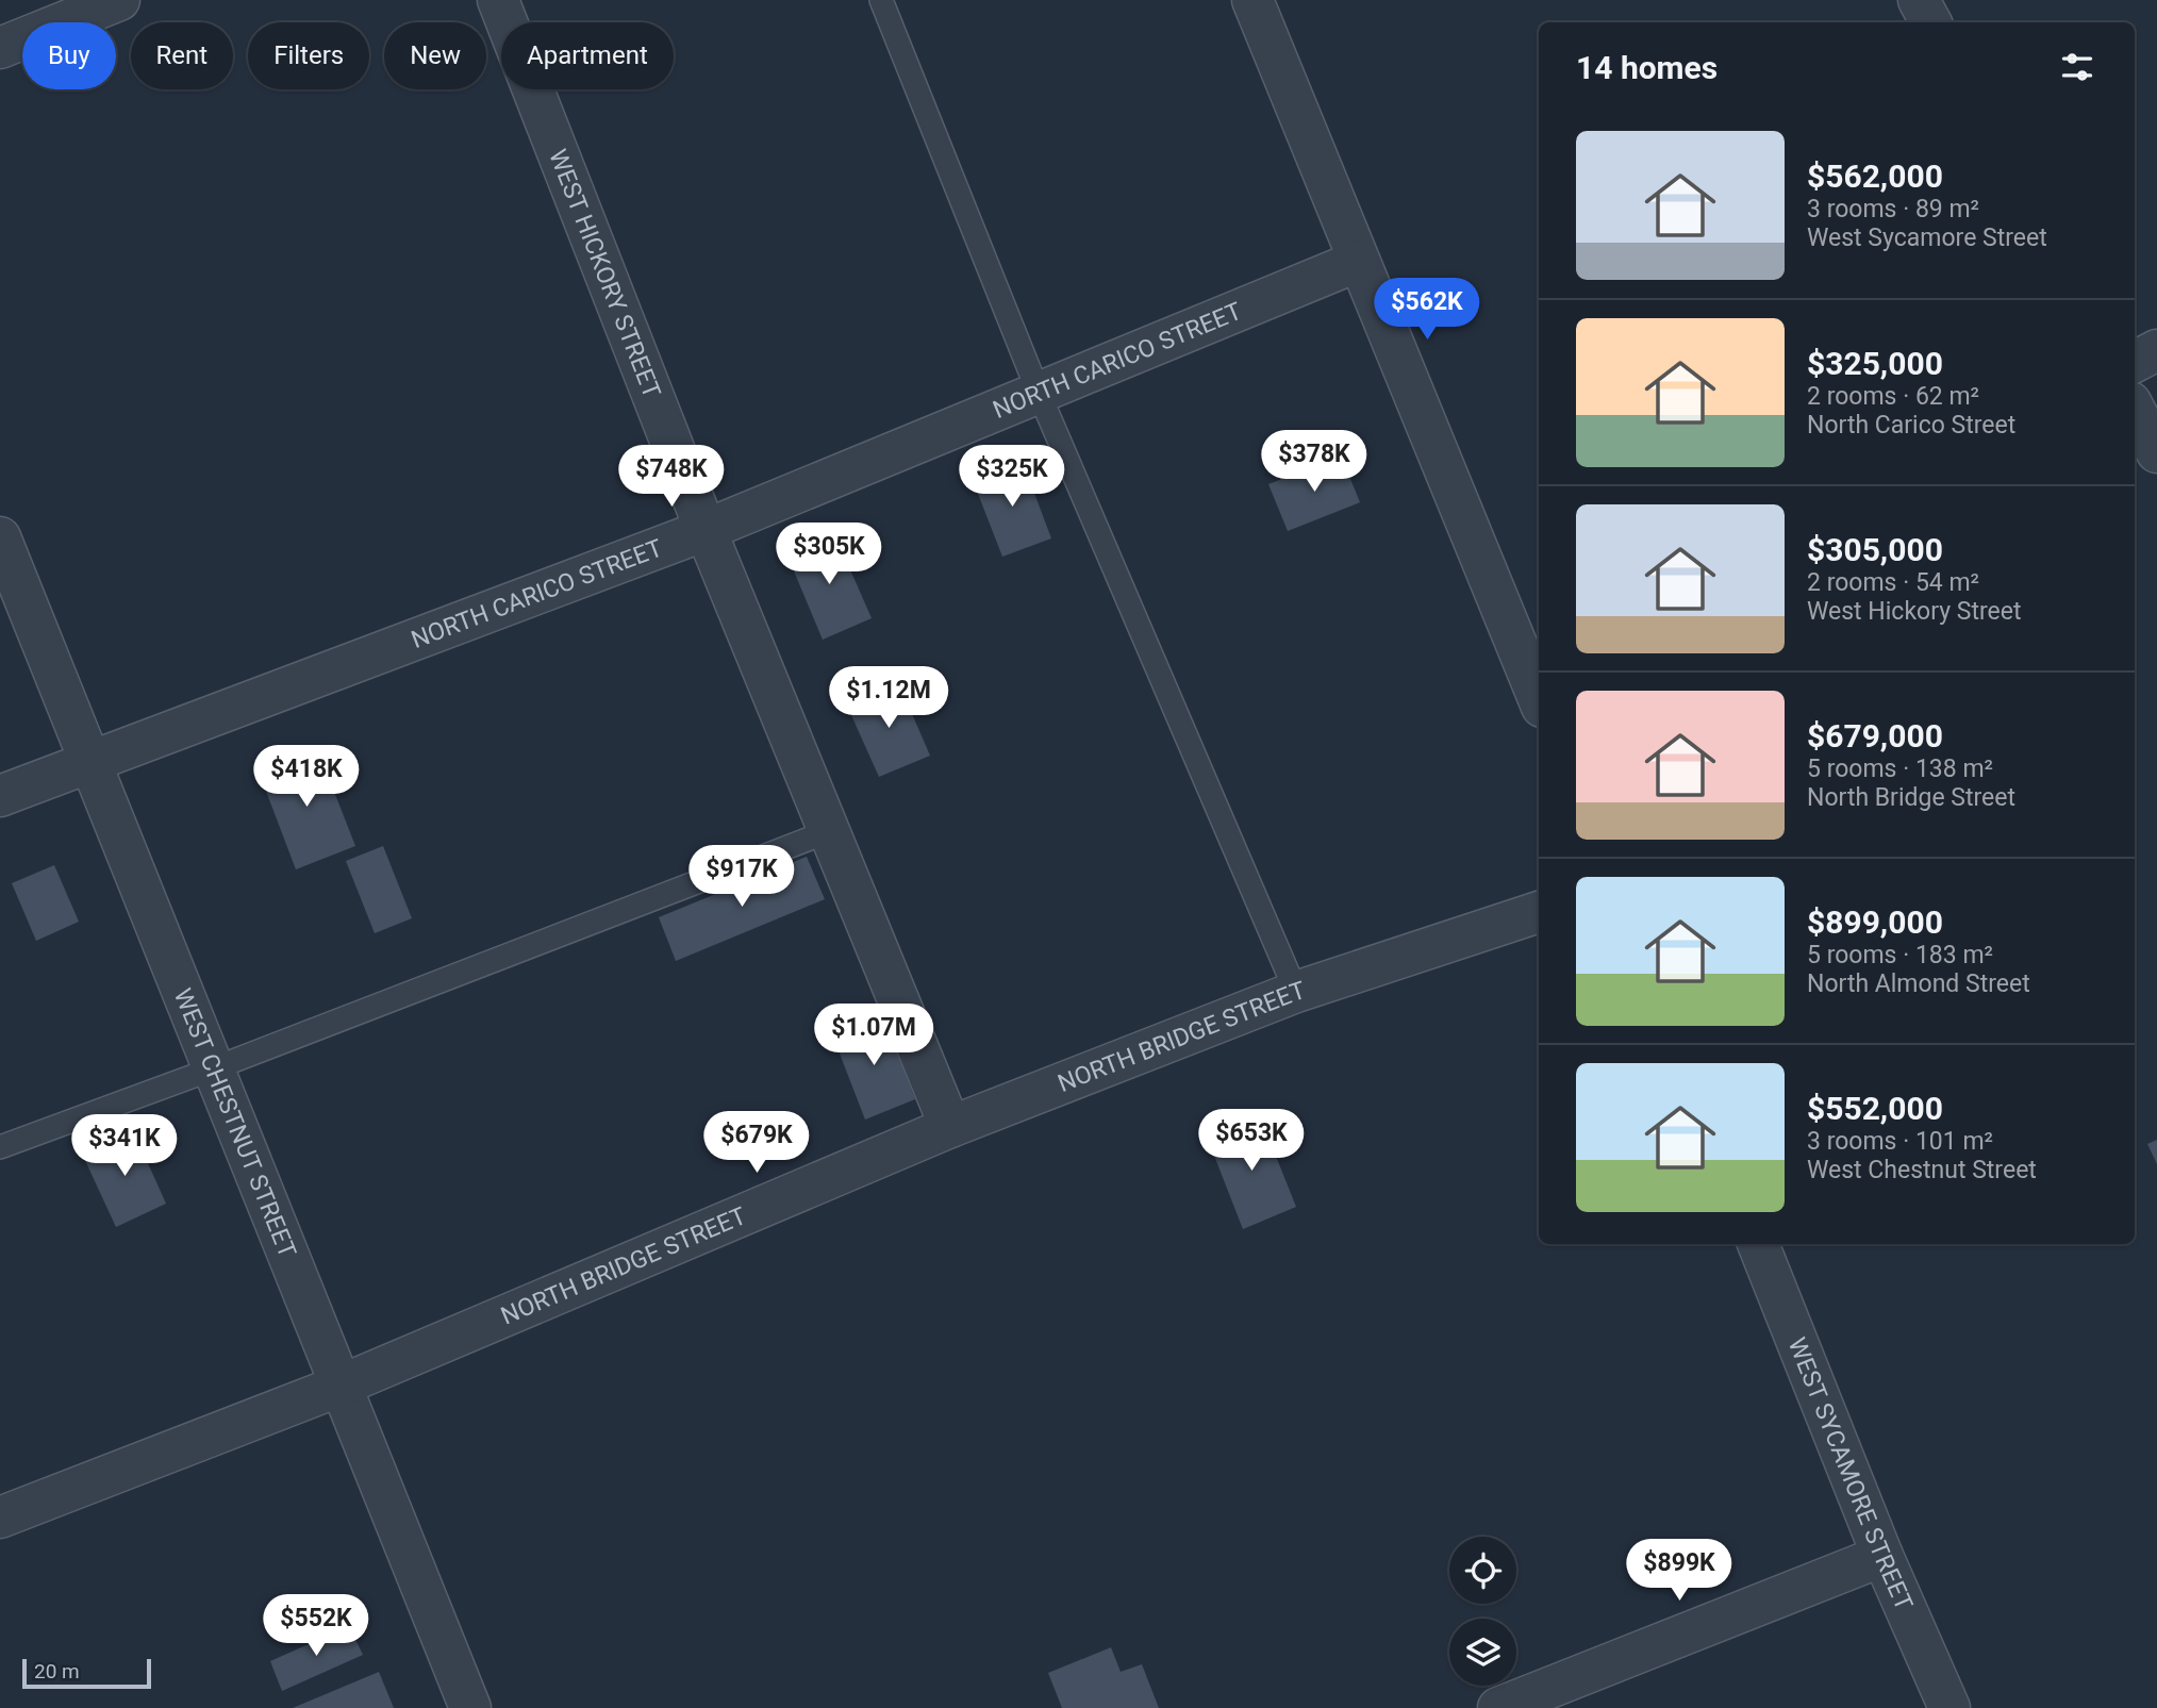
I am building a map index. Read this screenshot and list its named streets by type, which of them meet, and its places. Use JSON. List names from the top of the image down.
{
  "streets": {
    "street": [
      "WEST HICKORY STREET",
      "NORTH CARICO STREET",
      "NORTH BRIDGE STREET",
      "WEST CHESTNUT STREET",
      "WEST SYCAMORE STREET"
    ]
  },
  "crossings": [
    ["WEST HICKORY STREET", "NORTH CARICO STREET"],
    ["WEST HICKORY STREET", "NORTH BRIDGE STREET"],
    ["NORTH CARICO STREET", "WEST CHESTNUT STREET"],
    ["NORTH BRIDGE STREET", "WEST CHESTNUT STREET"]
  ],
  "scale_bar": "20 m",
  "page": {
    "chip": [
      "Buy",
      "Rent",
      "Filters",
      "New",
      "Apartment"
    ],
    "heading": "14 homes",
    "list": [
      {
        "name": "$562,000",
        "note": "3 rooms · 89 m² · West Sycamore Street"
      },
      {
        "name": "$325,000",
        "note": "2 rooms · 62 m² · North Carico Street"
      },
      {
        "name": "$305,000",
        "note": "2 rooms · 54 m² · West Hickory Street"
      },
      {
        "name": "$679,000",
        "note": "5 rooms · 138 m² · North Bridge Street"
      },
      {
        "name": "$899,000",
        "note": "5 rooms · 183 m² · North Almond Street"
      },
      {
        "name": "$552,000",
        "note": "3 rooms · 101 m² · West Chestnut Street"
      }
    ],
    "price": [
      "$562K",
      "$378K",
      "$748K",
      "$325K",
      "$305K",
      "$1.12M",
      "$418K",
      "$917K",
      "$1.07M",
      "$653K",
      "$679K",
      "$341K",
      "$899K",
      "$552K"
    ],
    "scale": "20 m"
  }
}
